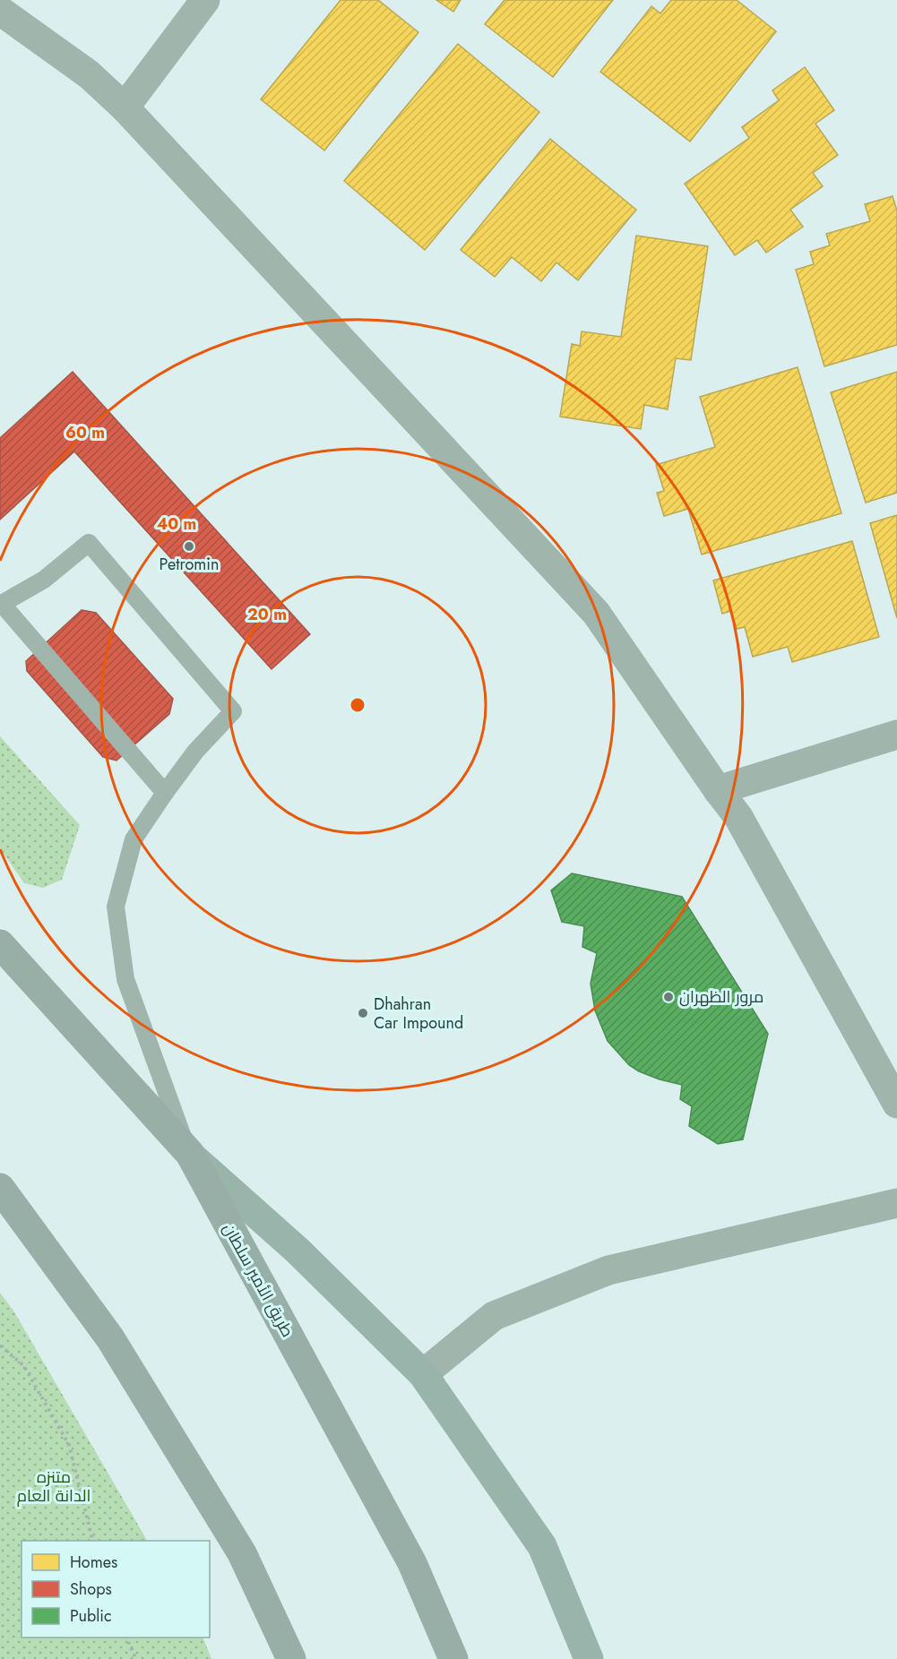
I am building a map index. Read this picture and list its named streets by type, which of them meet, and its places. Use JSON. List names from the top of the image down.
{
  "streets": {
    "main road": ["طريق الأمير سلطان"]
  },
  "parks": ["متنزه الدانة العام"],
  "places": ["Petromin", "مرور الظهران", "Dhahran Car Impound"],
  "legend": ["Homes", "Shops", "Public"],
  "rings": ["60 m", "40 m", "20 m"]
}
